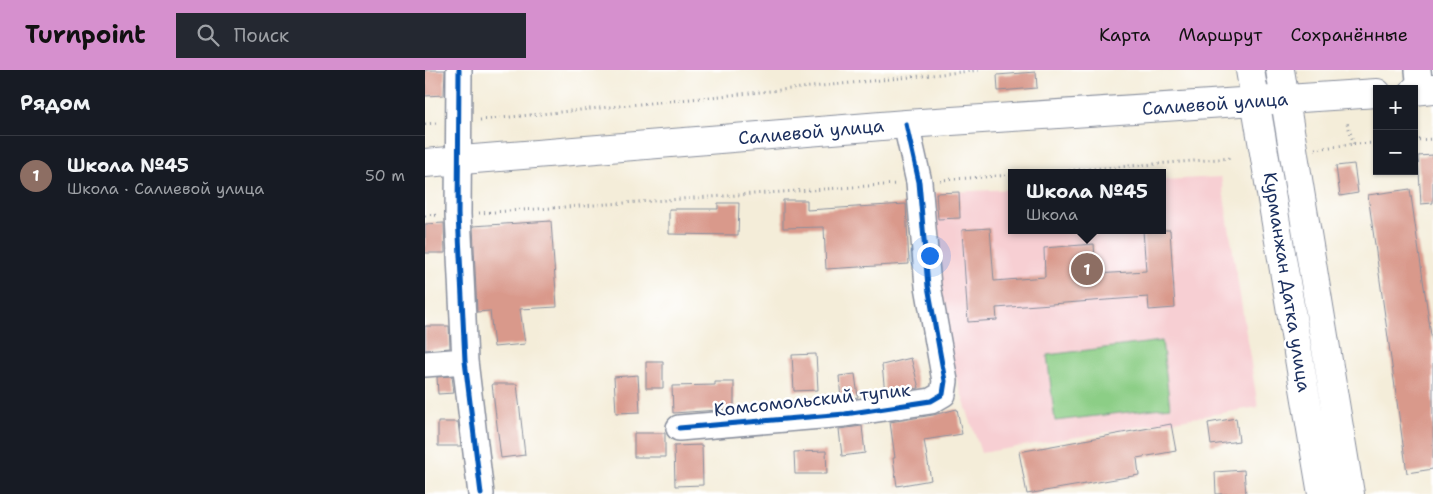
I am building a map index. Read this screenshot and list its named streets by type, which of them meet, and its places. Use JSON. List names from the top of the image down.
{
  "streets": {
    "main road": ["Салиевой улица", "Курманжан Датка улица"],
    "street": ["Комсомольский тупик"]
  },
  "crossings": [
    ["Салиевой улица", "Курманжан Датка улица"],
    ["Салиевой улица", "Комсомольский тупик"]
  ],
  "page": {
    "header": "Turnpoint",
    "search": "Поиск",
    "nav": ["Карта", "Маршрут", "Сохранённые"],
    "heading": "Рядом",
    "map_buttons": ["+", "−"],
    "list": [
      {
        "mark": "1",
        "name": "Школа №45",
        "note": "Школа · Салиевой улица",
        "value": "50 m"
      }
    ],
    "popup": ["Школа №45", "Школа"],
    "pins": "1"
  }
}
